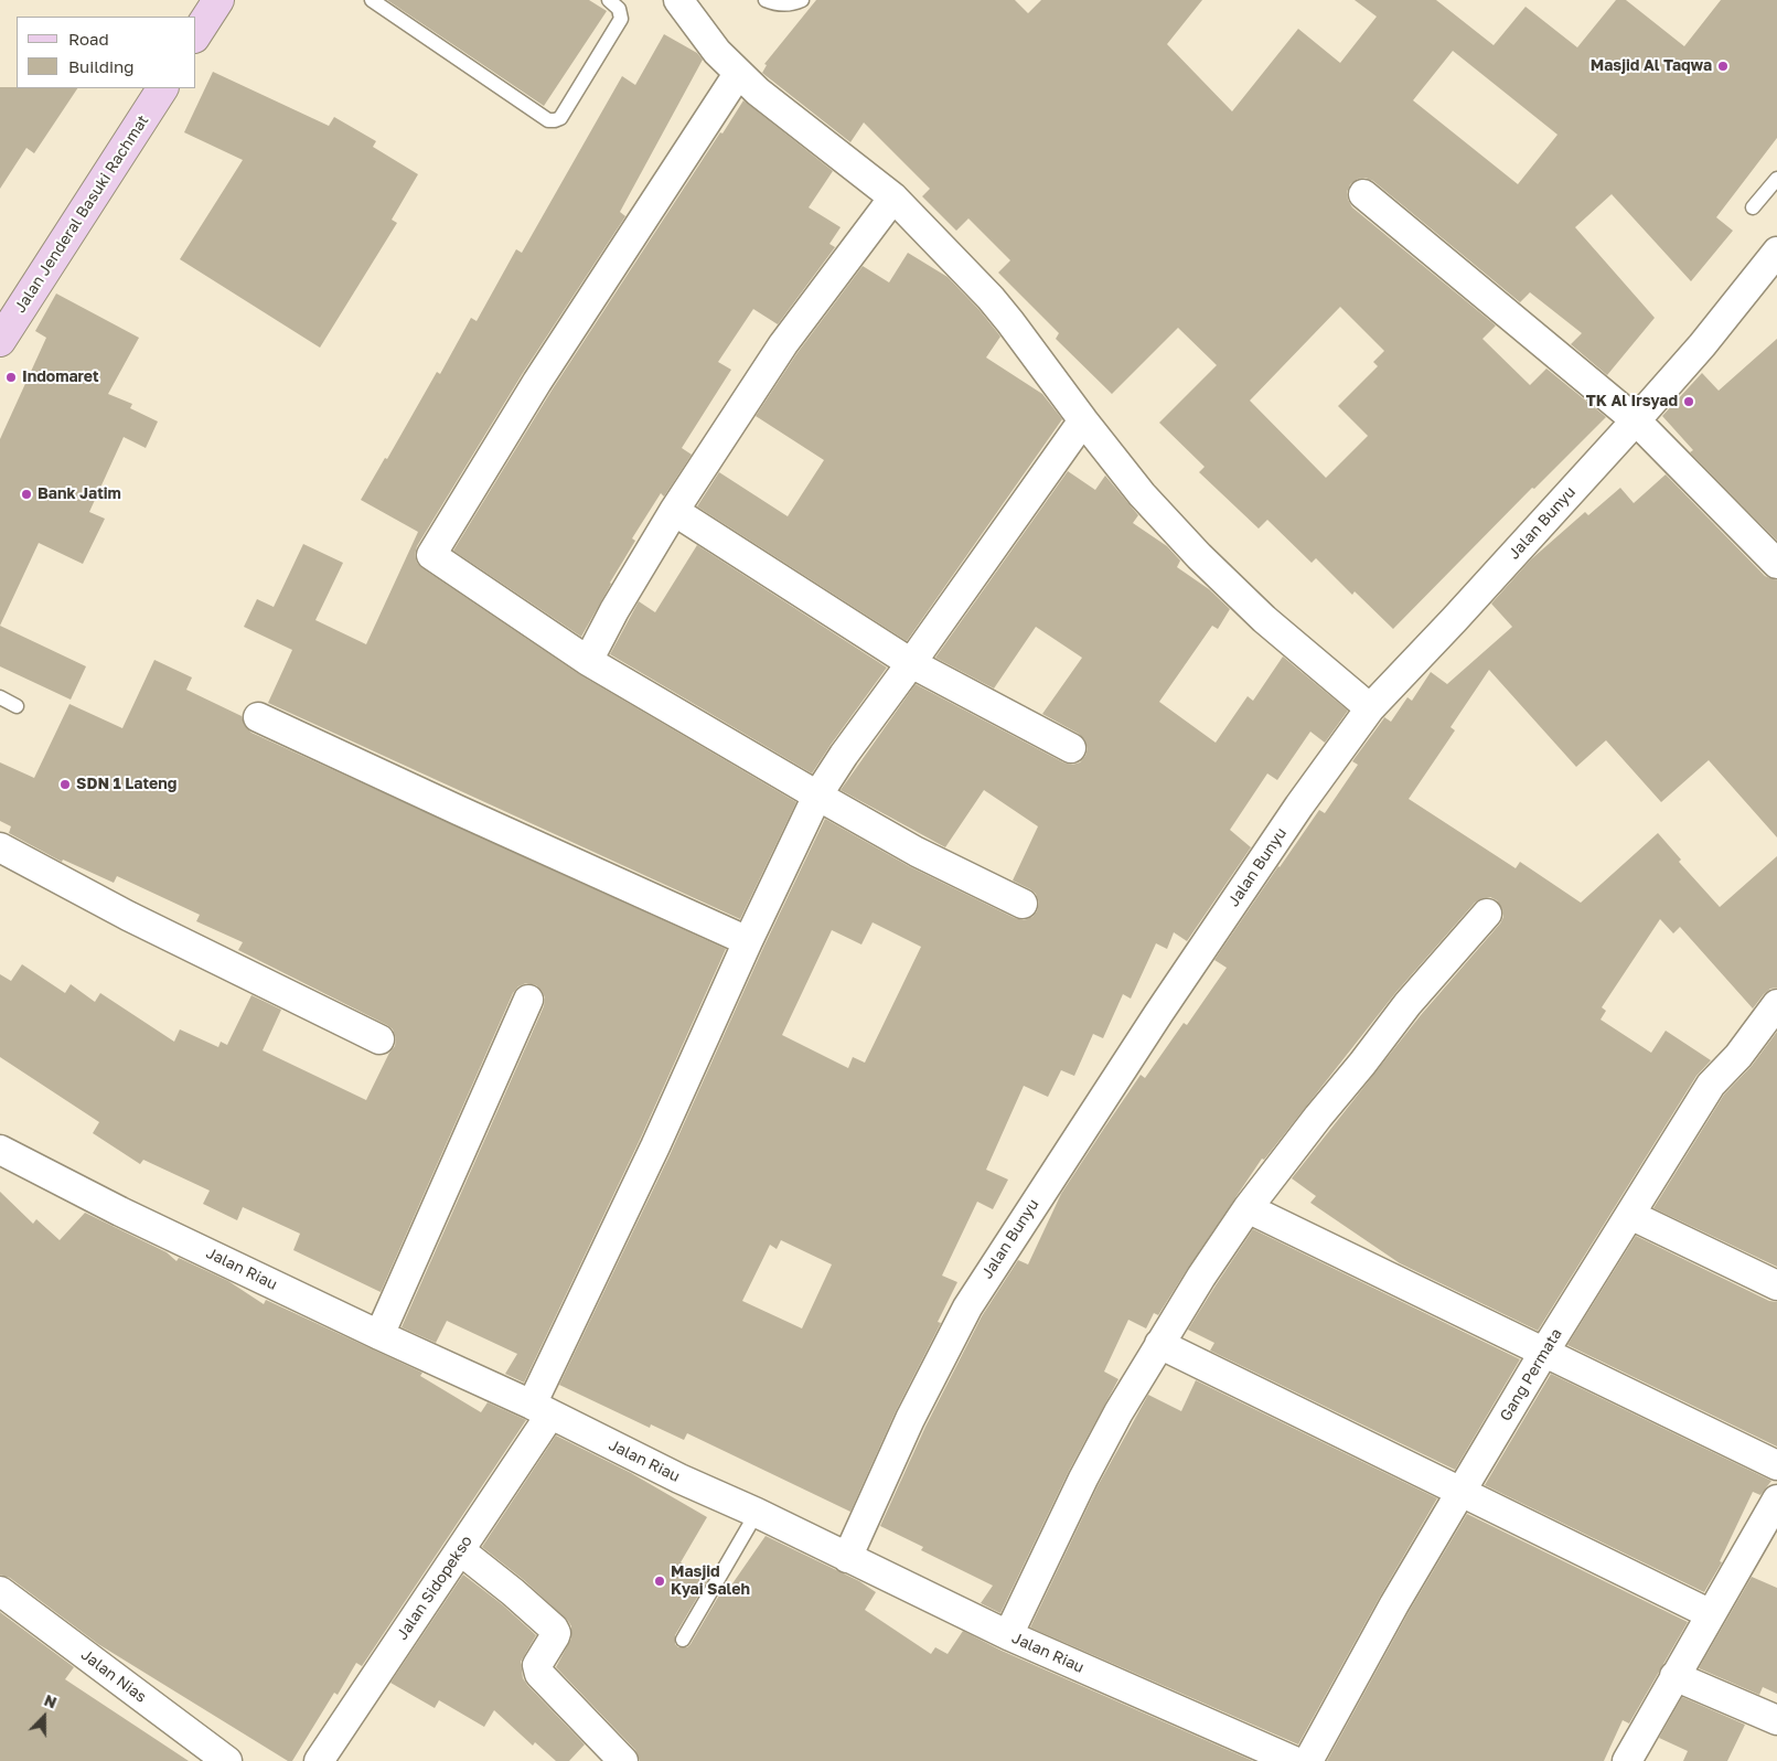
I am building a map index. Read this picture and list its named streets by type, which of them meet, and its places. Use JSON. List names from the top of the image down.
{
  "streets": {
    "main road": ["Jalan Jenderal Basuki Rachmat"],
    "street": [
      "Jalan Bunyu",
      "Jalan Riau",
      "Gang Permata",
      "Jalan Sidopekso",
      "Jalan Nias"
    ]
  },
  "crossings": [
    ["Jalan Bunyu", "Jalan Riau"],
    ["Jalan Riau", "Jalan Sidopekso"]
  ],
  "places": [
    "Masjid Al Taqwa",
    "Indomaret",
    "TK Al Irsyad",
    "Bank Jatim",
    "SDN 1 Lateng",
    "Masjid Kyai Saleh"
  ],
  "legend": ["Road", "Building"],
  "north": "top"
}
